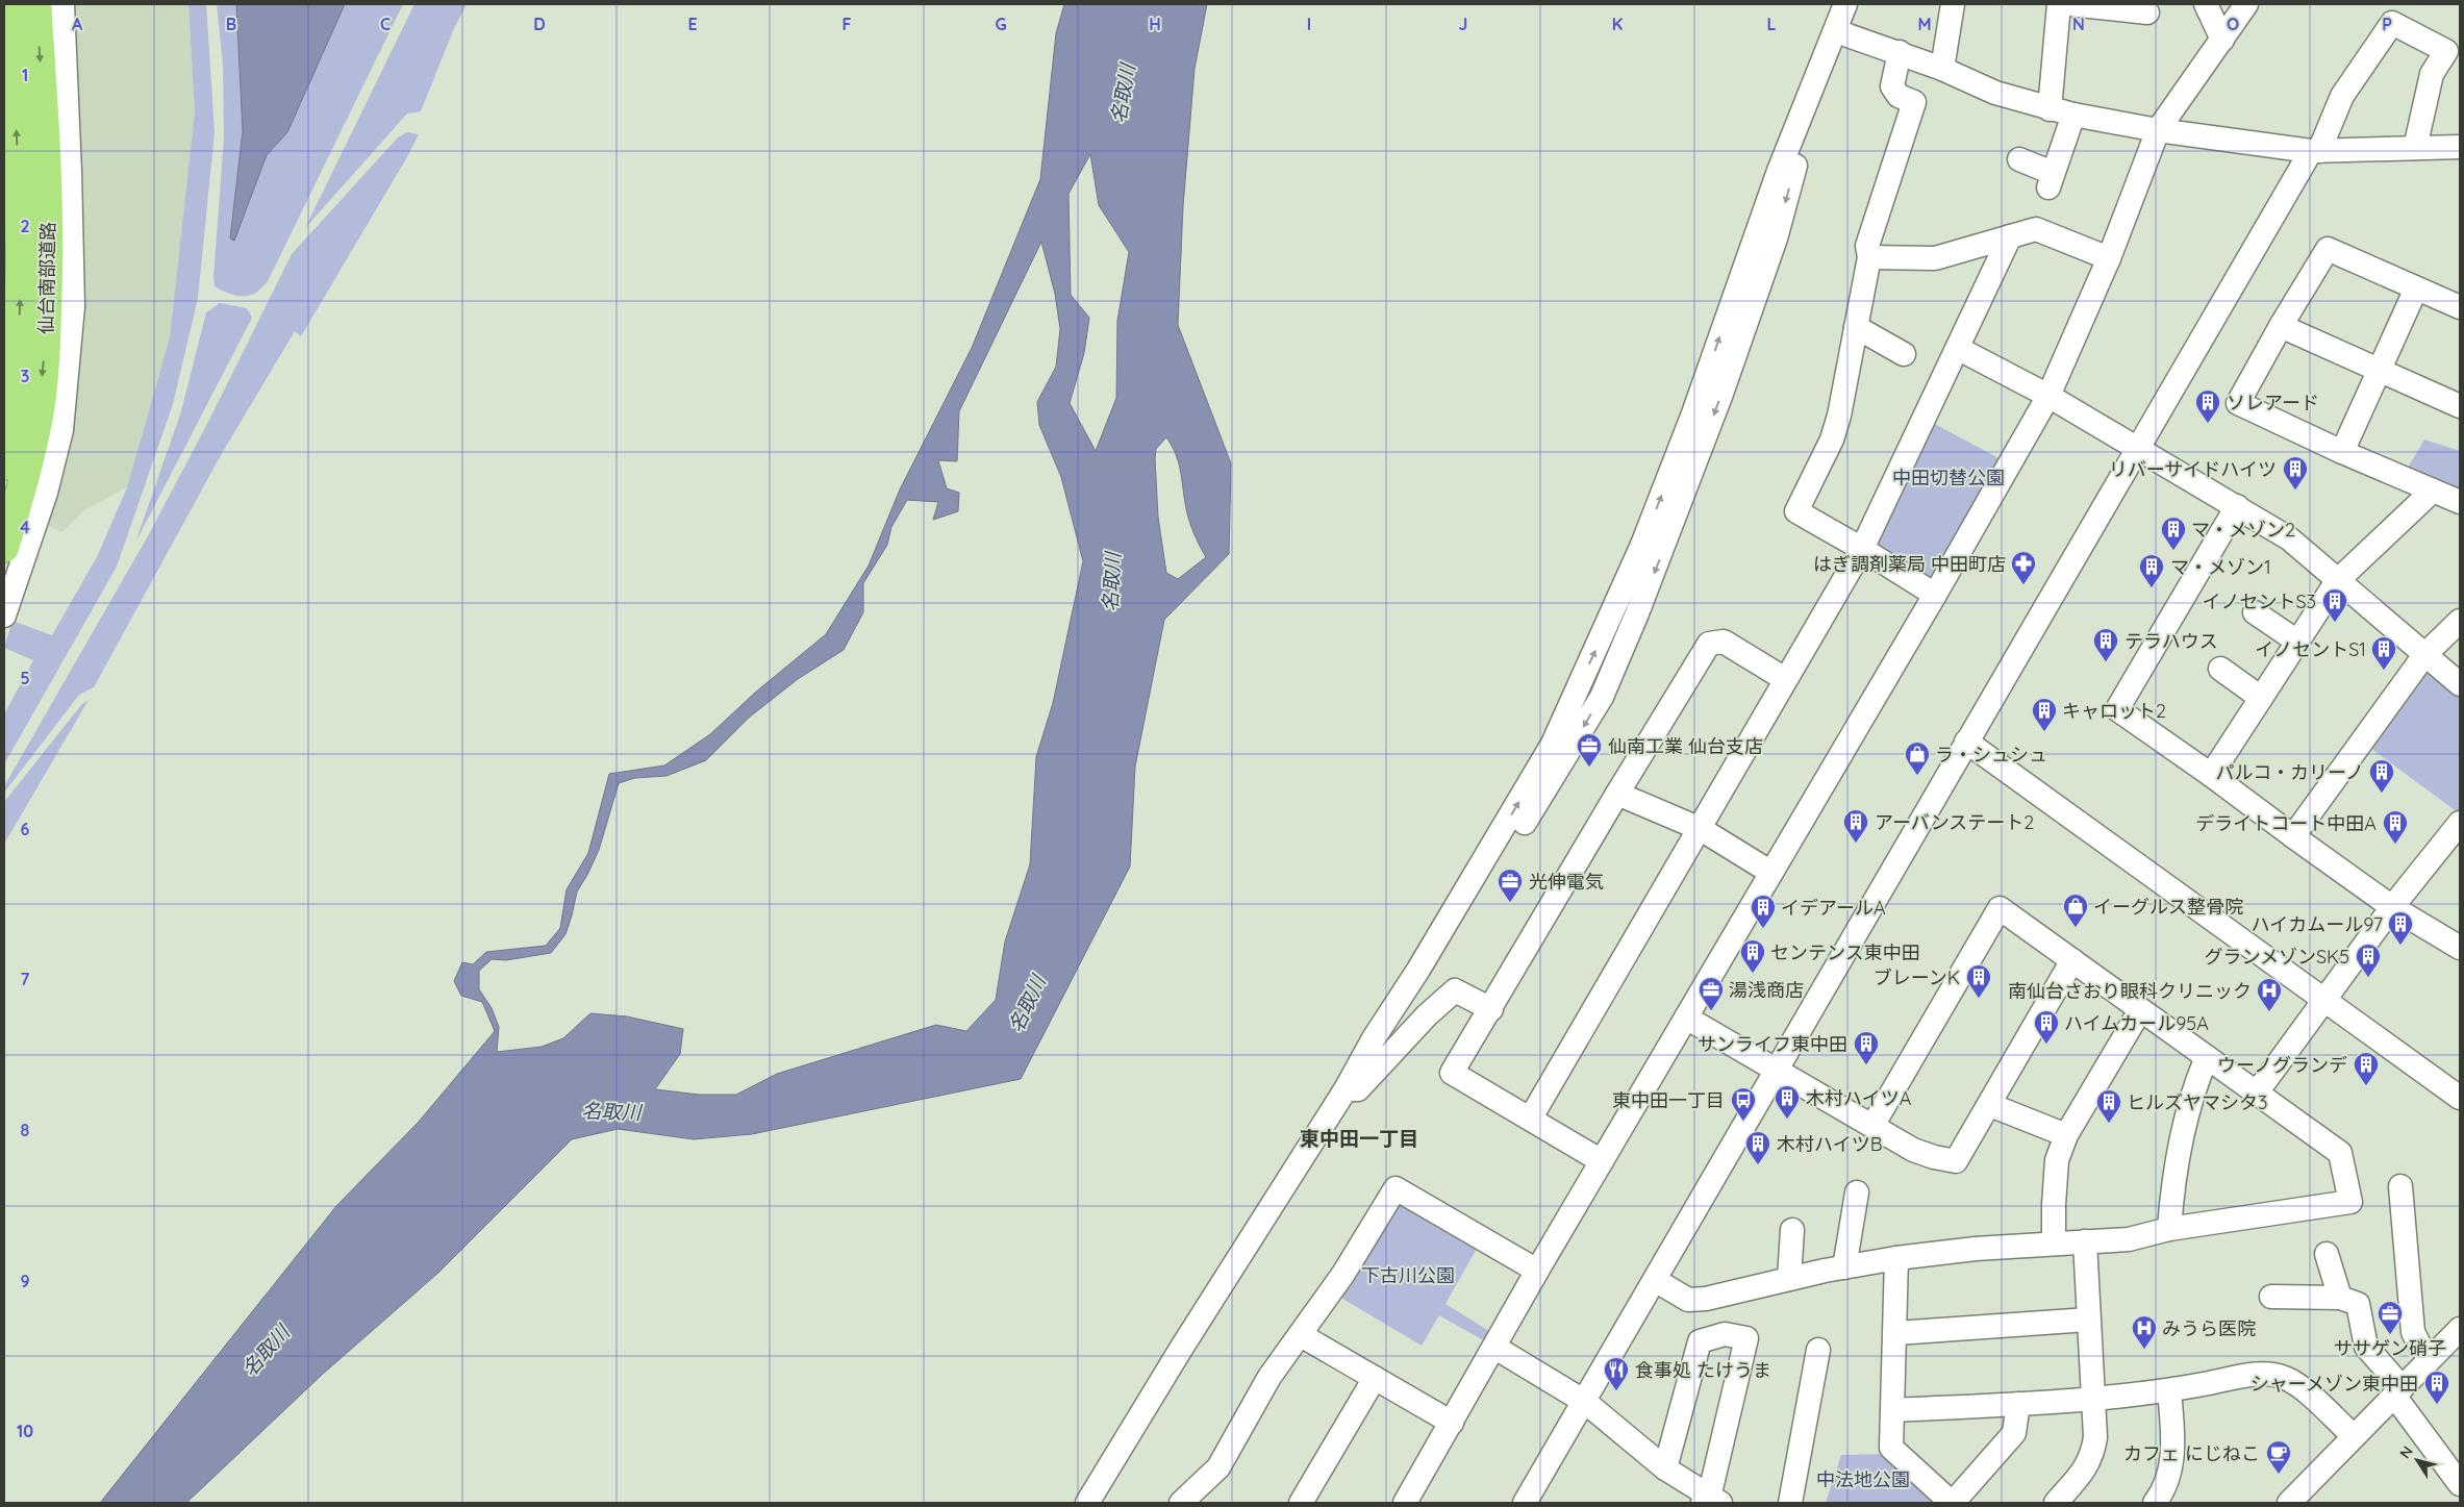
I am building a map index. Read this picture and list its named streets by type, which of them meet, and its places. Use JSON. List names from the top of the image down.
{
  "streets": {
    "highway": ["仙台南部道路"]
  },
  "districts": ["東中田一丁目"],
  "water": ["名取川"],
  "parks": ["中田切替公園", "下古川公園", "中法地公園"],
  "places": {
    "building": [
      "ソレアード",
      "リバーサイドハイツ",
      "マ・メゾン2",
      "マ・メゾン1",
      "イノセントS3",
      "テラハウス",
      "イノセントS1",
      "キャロット2",
      "パルコ・カリーノ",
      "アーバンステート2",
      "デライトコート中田A",
      "イデアールA",
      "ハイカムール97",
      "センテンス東中田",
      "グランメゾンSK5",
      "ブレーンK",
      "ハイムカール95A",
      "サンライフ東中田",
      "ウーノグランデ",
      "木村ハイツA",
      "ヒルズヤマシタ3",
      "木村ハイツB",
      "シャーメゾン東中田"
    ],
    "pharmacy": ["はぎ調剤薬局 中田町店"],
    "office": [
      "仙南工業 仙台支店",
      "光伸電気",
      "湯浅商店",
      "ササゲン硝子"
    ],
    "shop": ["ラ・シュシュ", "イーグルス整骨院"],
    "hospital": ["南仙台さおり眼科クリニック", "みうら医院"],
    "bus stop": ["東中田一丁目"],
    "restaurant": ["食事処 たけうま"],
    "cafe": ["カフェ にじねこ"]
  },
  "north": "top left",
  "grid": {
    "columns": [
      "A",
      "B",
      "C",
      "D",
      "E",
      "F",
      "G",
      "H",
      "I",
      "J",
      "K",
      "L",
      "M",
      "N",
      "O",
      "P"
    ],
    "rows": [
      "1",
      "2",
      "3",
      "4",
      "5",
      "6",
      "7",
      "8",
      "9",
      "10"
    ]
  }
}
